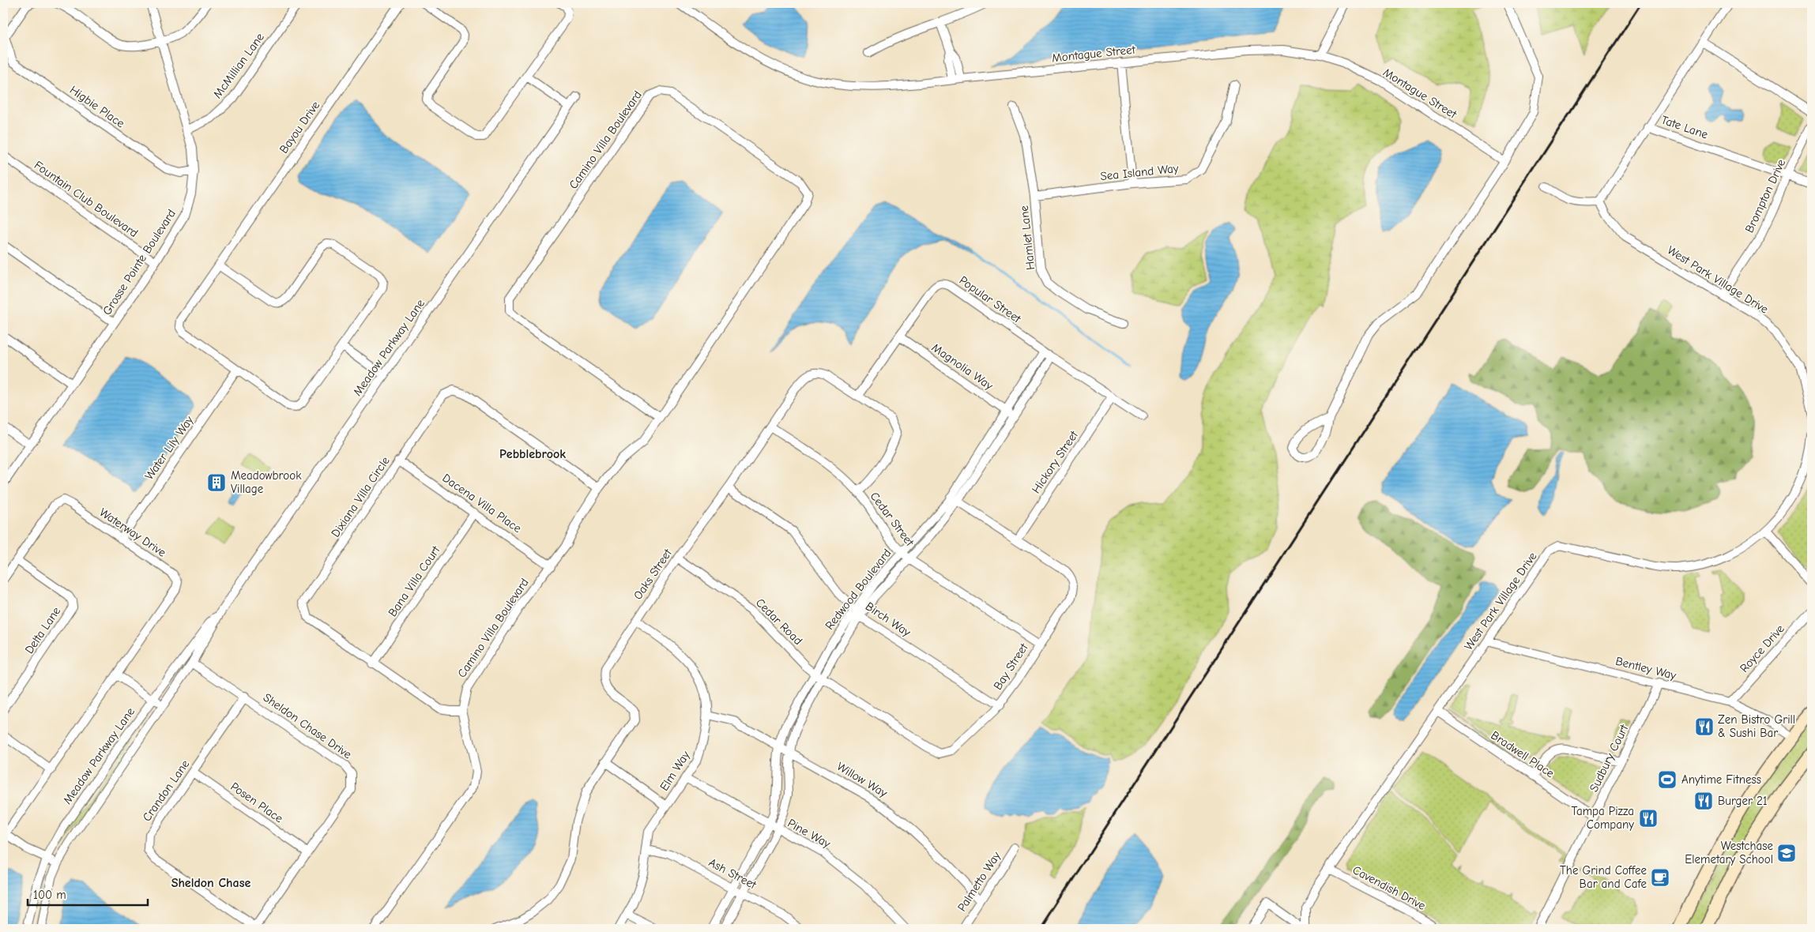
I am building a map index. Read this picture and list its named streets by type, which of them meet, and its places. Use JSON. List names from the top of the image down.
{
  "streets": {
    "street": [
      "Montague Street",
      "McMillian Lane",
      "Higbie Place",
      "Bayou Drive",
      "Tate Lane",
      "Camino Villa Boulevard",
      "Sea Island Way",
      "Brompton Drive",
      "Fountain Club Boulevard",
      "Hamlet Lane",
      "Grosse Pointe Boulevard",
      "West Park Village Drive",
      "Popular Street",
      "Meadow Parkway Lane",
      "Magnolia Way",
      "Water Lily Way",
      "Hickory Street",
      "Dixiana Villa Circle",
      "Dacena Villa Place",
      "Cedar Street",
      "Waterway Drive",
      "Oaks Street",
      "Bana Villa Court",
      "Redwood Boulevard",
      "Birch Way",
      "Cedar Road",
      "Delta Lane",
      "Royce Drive",
      "Bay Street",
      "Bentley Way",
      "Sheldon Chase Drive",
      "Bradwell Place",
      "Sudbury Court",
      "Elm Way",
      "Willow Way",
      "Crandon Lane",
      "Posen Place",
      "Pine Way",
      "Ash Street",
      "Palmetto Way",
      "Cavendish Drive"
    ]
  },
  "crossings": [
    ["McMillian Lane", "Grosse Pointe Boulevard"],
    ["Higbie Place", "Grosse Pointe Boulevard"],
    ["Bayou Drive", "Water Lily Way"],
    ["Tate Lane", "Brompton Drive"],
    ["Camino Villa Boulevard", "Dixiana Villa Circle"],
    ["Camino Villa Boulevard", "Dacena Villa Place"],
    ["Sea Island Way", "Hamlet Lane"],
    ["Brompton Drive", "West Park Village Drive"],
    ["Fountain Club Boulevard", "Grosse Pointe Boulevard"],
    ["West Park Village Drive", "Bentley Way"],
    ["West Park Village Drive", "Bradwell Place"],
    ["West Park Village Drive", "Cavendish Drive"],
    ["Popular Street", "Magnolia Way"],
    ["Popular Street", "Hickory Street"],
    ["Popular Street", "Oaks Street"],
    ["Popular Street", "Redwood Boulevard"],
    ["Meadow Parkway Lane", "Sheldon Chase Drive"],
    ["Magnolia Way", "Redwood Boulevard"],
    ["Water Lily Way", "Waterway Drive"],
    ["Hickory Street", "Bay Street"],
    ["Dixiana Villa Circle", "Dacena Villa Place"],
    ["Dixiana Villa Circle", "Bana Villa Court"],
    ["Dacena Villa Place", "Bana Villa Court"],
    ["Cedar Street", "Oaks Street"],
    ["Cedar Street", "Redwood Boulevard"],
    ["Cedar Street", "Bay Street"],
    ["Waterway Drive", "Delta Lane"],
    ["Oaks Street", "Birch Way"],
    ["Oaks Street", "Cedar Road"],
    ["Oaks Street", "Elm Way"],
    ["Redwood Boulevard", "Birch Way"],
    ["Redwood Boulevard", "Cedar Road"],
    ["Redwood Boulevard", "Bay Street"],
    ["Redwood Boulevard", "Willow Way"],
    ["Redwood Boulevard", "Pine Way"],
    ["Redwood Boulevard", "Ash Street"],
    ["Birch Way", "Bay Street"],
    ["Cedar Road", "Bay Street"],
    ["Royce Drive", "Bentley Way"],
    ["Bentley Way", "Sudbury Court"],
    ["Sheldon Chase Drive", "Crandon Lane"],
    ["Sheldon Chase Drive", "Posen Place"],
    ["Bradwell Place", "Sudbury Court"],
    ["Elm Way", "Willow Way"],
    ["Elm Way", "Pine Way"],
    ["Elm Way", "Ash Street"],
    ["Willow Way", "Palmetto Way"],
    ["Crandon Lane", "Posen Place"]
  ],
  "districts": ["Pebblebrook", "Sheldon Chase"],
  "places": {
    "building": ["Meadowbrook Village"],
    "restaurant": ["Zen Bistro Grill & Sushi Bar", "Burger 21", "Tampa Pizza Company"],
    "sports": ["Anytime Fitness"],
    "school or university": ["Westchase Elemetary School"],
    "cafe": ["The Grind Coffee Bar and Cafe"]
  },
  "scale_bar": "100 m"
}
